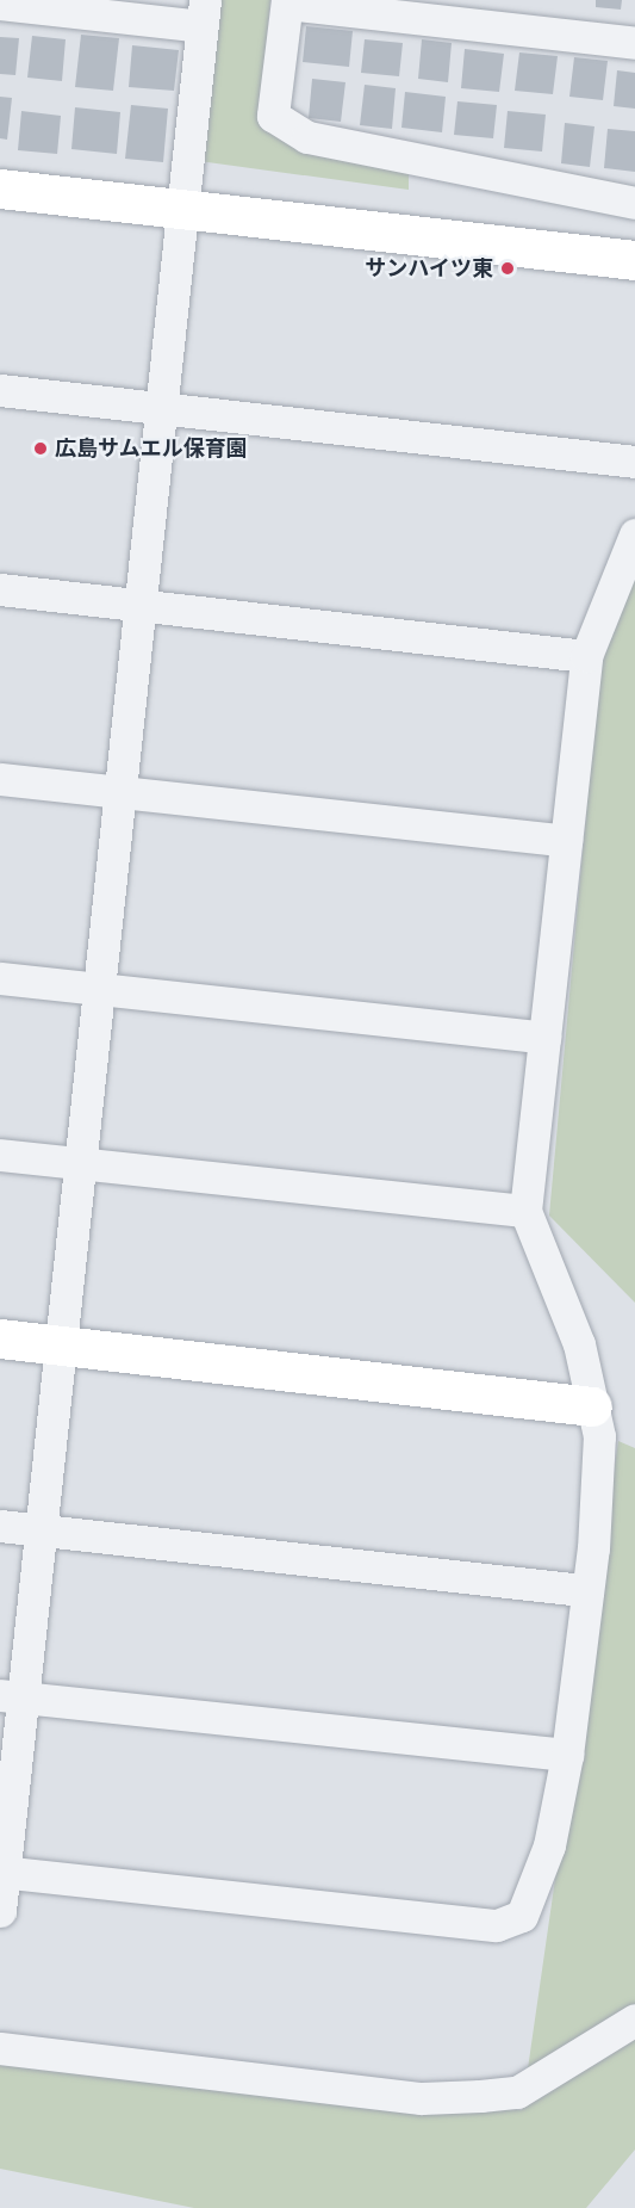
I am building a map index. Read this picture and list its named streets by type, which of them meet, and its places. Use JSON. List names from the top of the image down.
{
  "places": ["サンハイツ東", "広島サムエル保育園"]
}
